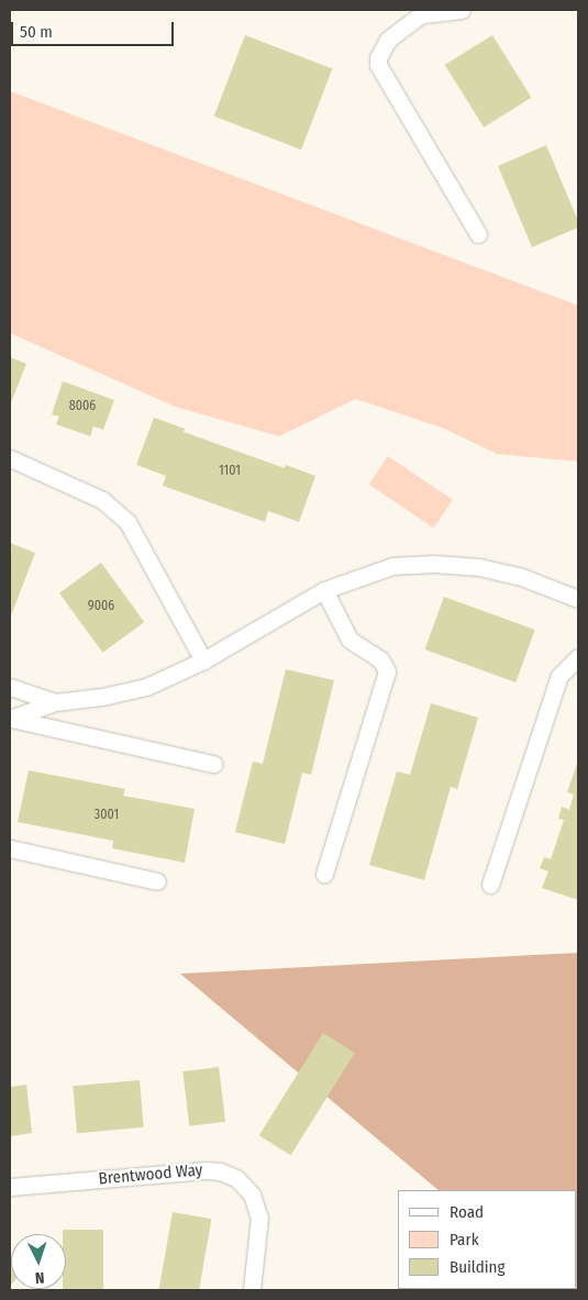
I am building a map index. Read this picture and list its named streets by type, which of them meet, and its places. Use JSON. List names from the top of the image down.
{
  "streets": {
    "street": ["Brentwood Way"]
  },
  "house_numbers": [
    "8006",
    "1101",
    "9006",
    "3001"
  ],
  "legend": ["Road", "Park", "Building"],
  "scale_bar": "50 m",
  "north": "bottom"
}
